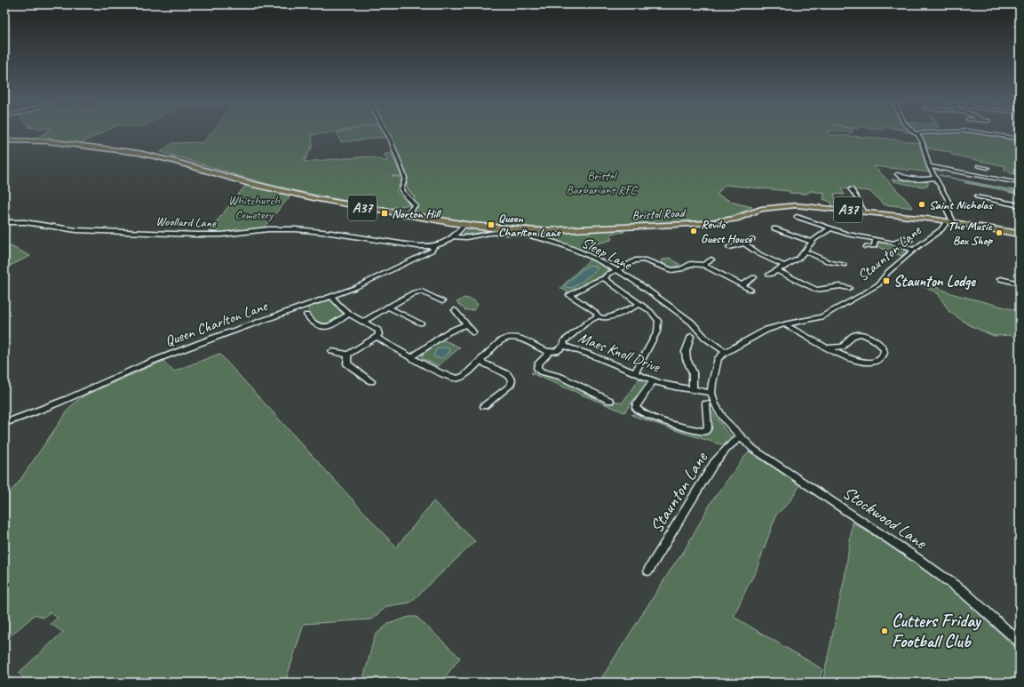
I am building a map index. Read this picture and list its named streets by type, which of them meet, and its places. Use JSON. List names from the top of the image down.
{
  "streets": {
    "highway": ["A37", "Bristol Road"],
    "street": [
      "Woollard Lane",
      "Sleep Lane",
      "Staunton Lane",
      "Queen Charlton Lane",
      "Maes Knoll Drive",
      "Stockwood Lane"
    ]
  },
  "crossings": [
    ["A37", "Bristol Road"],
    ["A37", "Woollard Lane"],
    ["Bristol Road", "Woollard Lane"],
    ["Bristol Road", "Staunton Lane"],
    ["Woollard Lane", "Sleep Lane"],
    ["Woollard Lane", "Queen Charlton Lane"],
    ["Sleep Lane", "Staunton Lane"],
    ["Staunton Lane", "Maes Knoll Drive"],
    ["Staunton Lane", "Stockwood Lane"]
  ],
  "parks": ["Bristol Barbarians RFC", "Whitchurch Cemetery"],
  "places": {
    "other": [
      "Saint Nicholas",
      "Revilo Guest House",
      "The Music Box Shop",
      "Cutters Friday Football Club"
    ],
    "transit": ["Norton Hill", "Queen Charlton Lane", "Staunton Lodge"]
  }
}
